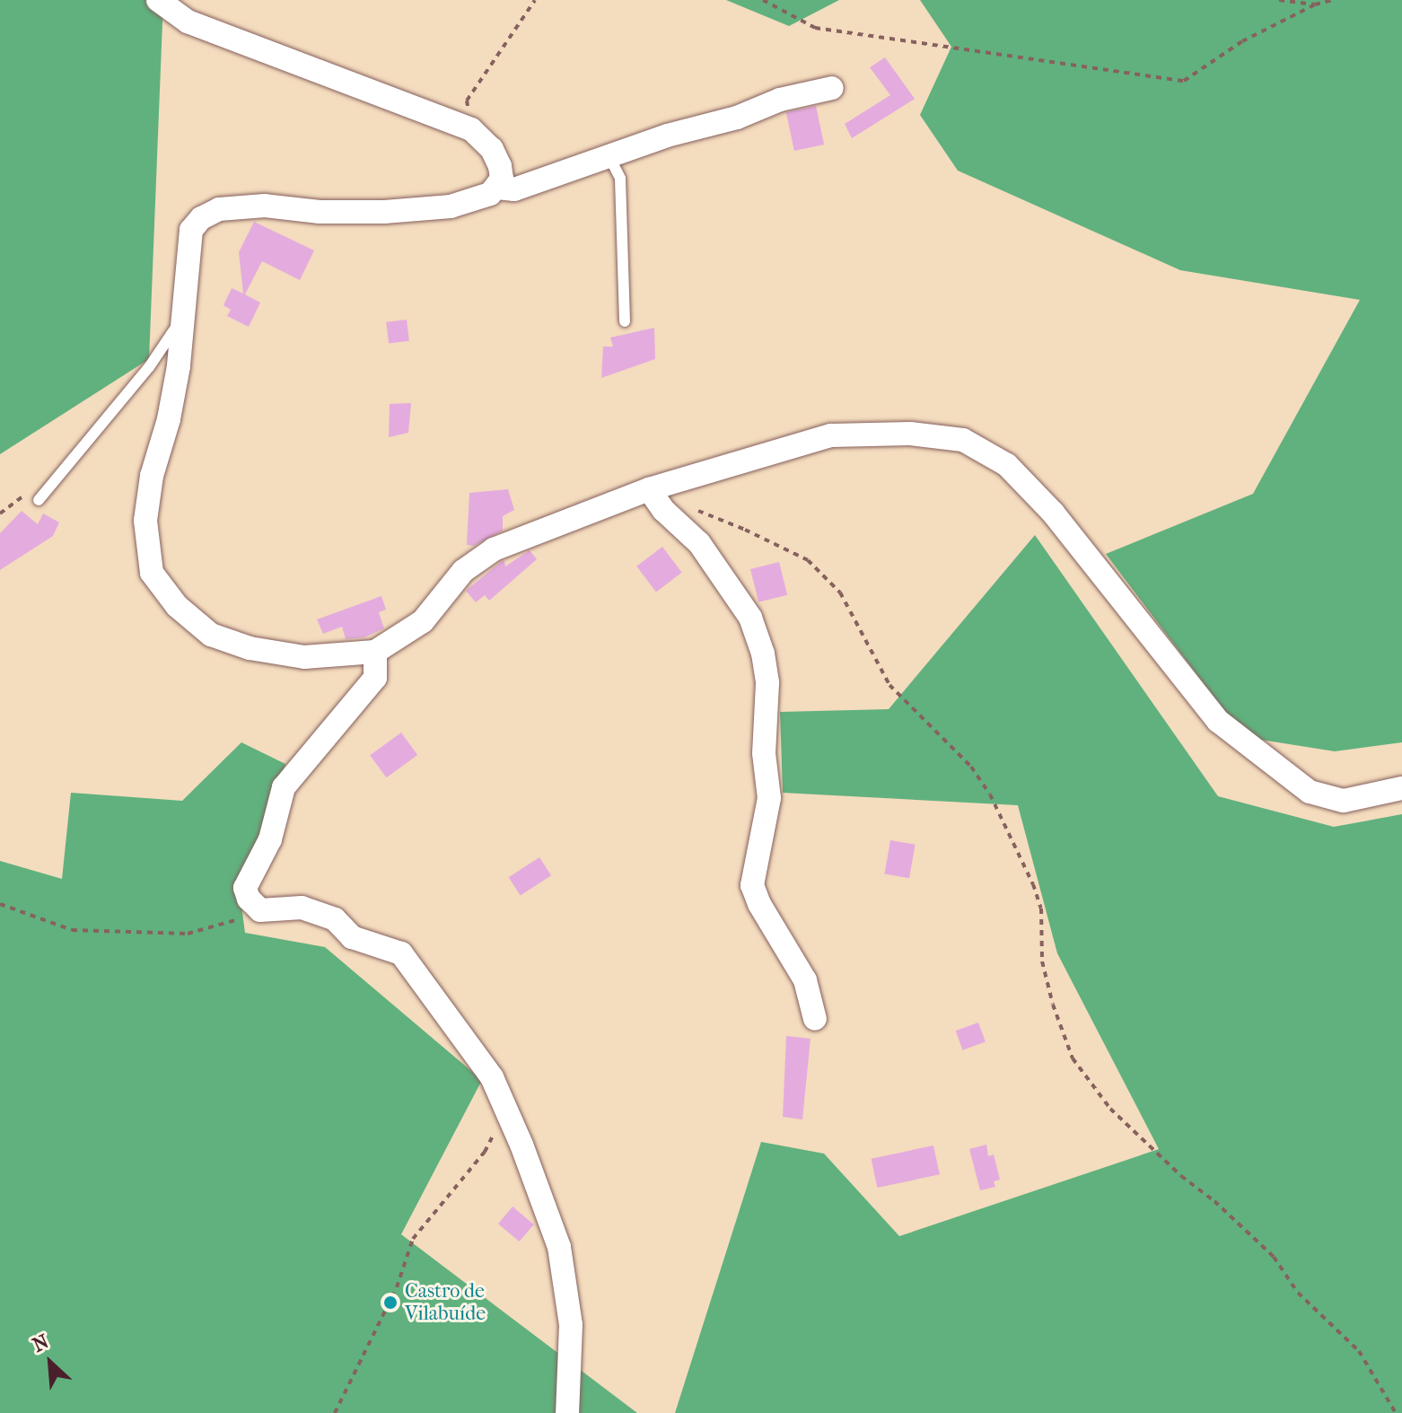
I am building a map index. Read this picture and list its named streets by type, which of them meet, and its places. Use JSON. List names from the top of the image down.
{
  "places": ["Castro de Vilabuíde"],
  "north": "top left"
}
